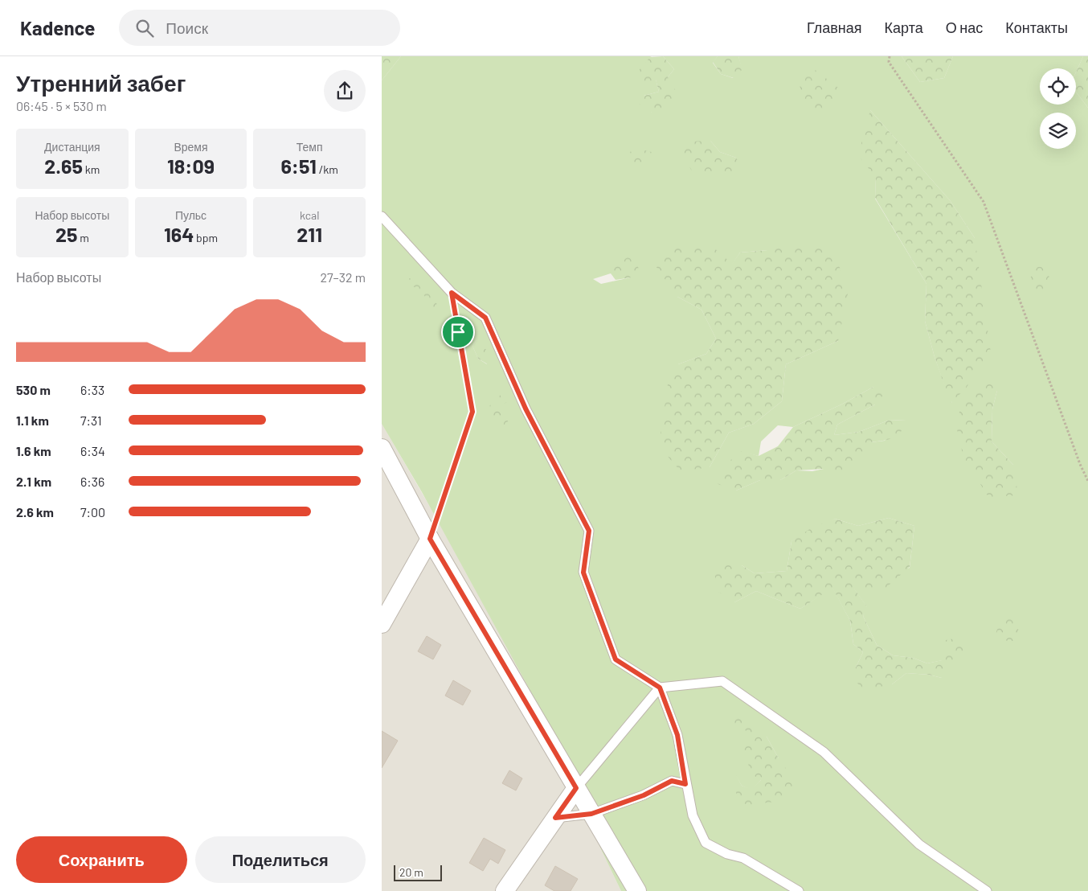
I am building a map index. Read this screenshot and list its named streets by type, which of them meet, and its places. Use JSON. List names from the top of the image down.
{
  "scale_bar": "20 m",
  "page": {
    "header": "Kadence",
    "search": "Поиск",
    "nav": [
      "Главная",
      "Карта",
      "О нас",
      "Контакты"
    ],
    "heading": ["Утренний забег", "06:45 · 5 × 530 m"],
    "stats": [
      ["Дистанция", "2.65 km"],
      ["Время", "18:09"],
      ["Темп", "6:51 /km"],
      ["Набор высоты", "25 m"],
      ["Пульс", "164 bpm"],
      ["kcal", "211"]
    ],
    "chart": ["Набор высоты", "27–32 m"],
    "list": [
      {
        "name": "530 m",
        "note": "6:33"
      },
      {
        "name": "1.1 km",
        "note": "7:31"
      },
      {
        "name": "1.6 km",
        "note": "6:34"
      },
      {
        "name": "2.1 km",
        "note": "6:36"
      },
      {
        "name": "2.6 km",
        "note": "7:00"
      }
    ],
    "buttons": ["Сохранить", "Поделиться"],
    "scale": "20 m"
  }
}
